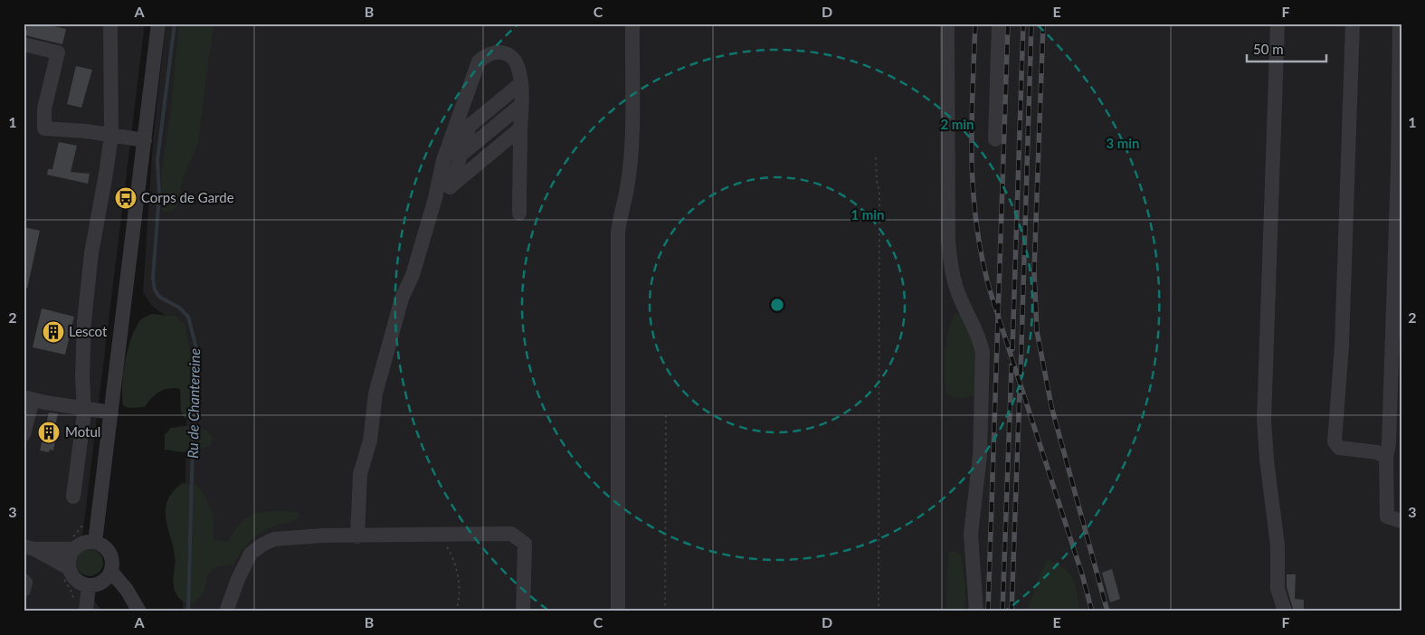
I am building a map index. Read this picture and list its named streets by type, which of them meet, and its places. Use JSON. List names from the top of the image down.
{
  "water": ["Ru de Chantereine"],
  "places": {
    "bus stop": ["Corps de Garde"],
    "building": ["Lescot", "Motul"]
  },
  "scale_bar": "50 m",
  "grid": {
    "columns": [
      "A",
      "B",
      "C",
      "D",
      "E",
      "F"
    ],
    "rows": ["1", "2", "3"]
  },
  "rings": ["2 min", "3 min", "1 min"]
}
